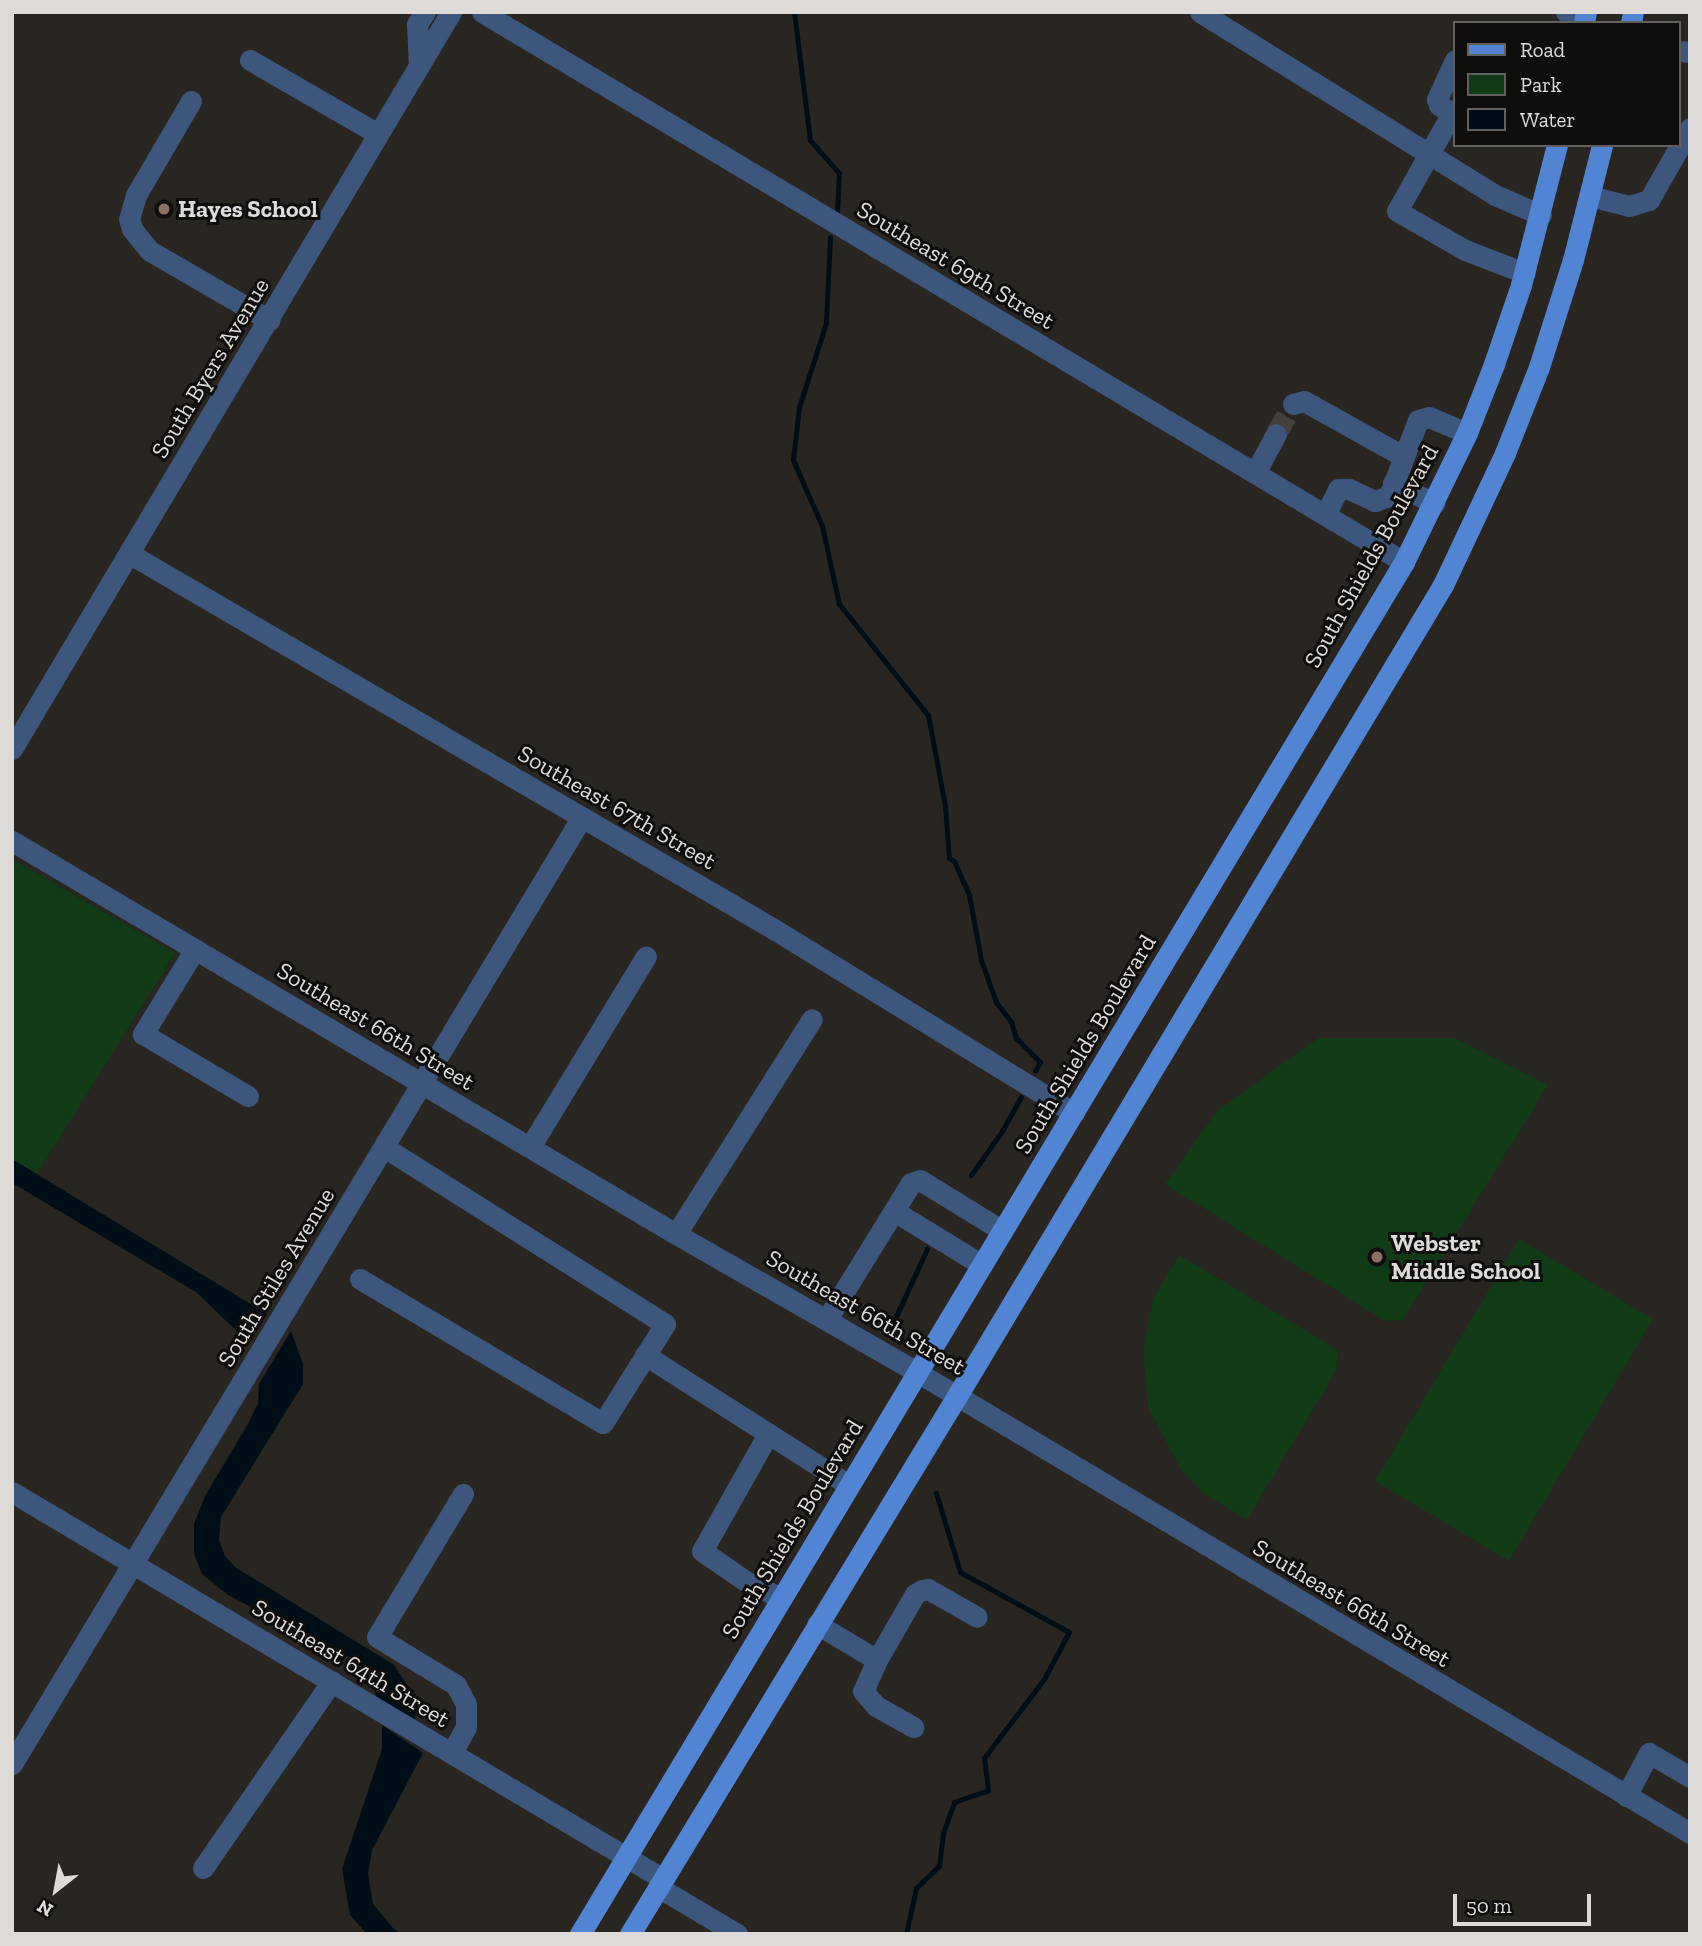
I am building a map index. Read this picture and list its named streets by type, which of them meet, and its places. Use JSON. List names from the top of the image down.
{
  "streets": {
    "main road": ["South Shields Boulevard"],
    "street": [
      "Southeast 69th Street",
      "South Byers Avenue",
      "Southeast 67th Street",
      "Southeast 66th Street",
      "South Stiles Avenue",
      "Southeast 64th Street"
    ]
  },
  "crossings": [
    ["Southeast 69th Street", "South Shields Boulevard"],
    ["South Byers Avenue", "Southeast 67th Street"],
    ["South Shields Boulevard", "Southeast 67th Street"],
    ["South Shields Boulevard", "Southeast 66th Street"],
    ["South Shields Boulevard", "Southeast 64th Street"],
    ["Southeast 67th Street", "South Stiles Avenue"],
    ["Southeast 66th Street", "South Stiles Avenue"],
    ["South Stiles Avenue", "Southeast 64th Street"]
  ],
  "places": ["Hayes School", "Webster Middle School"],
  "legend": ["Road", "Park", "Water"],
  "scale_bar": "50 m",
  "north": "bottom left"
}
